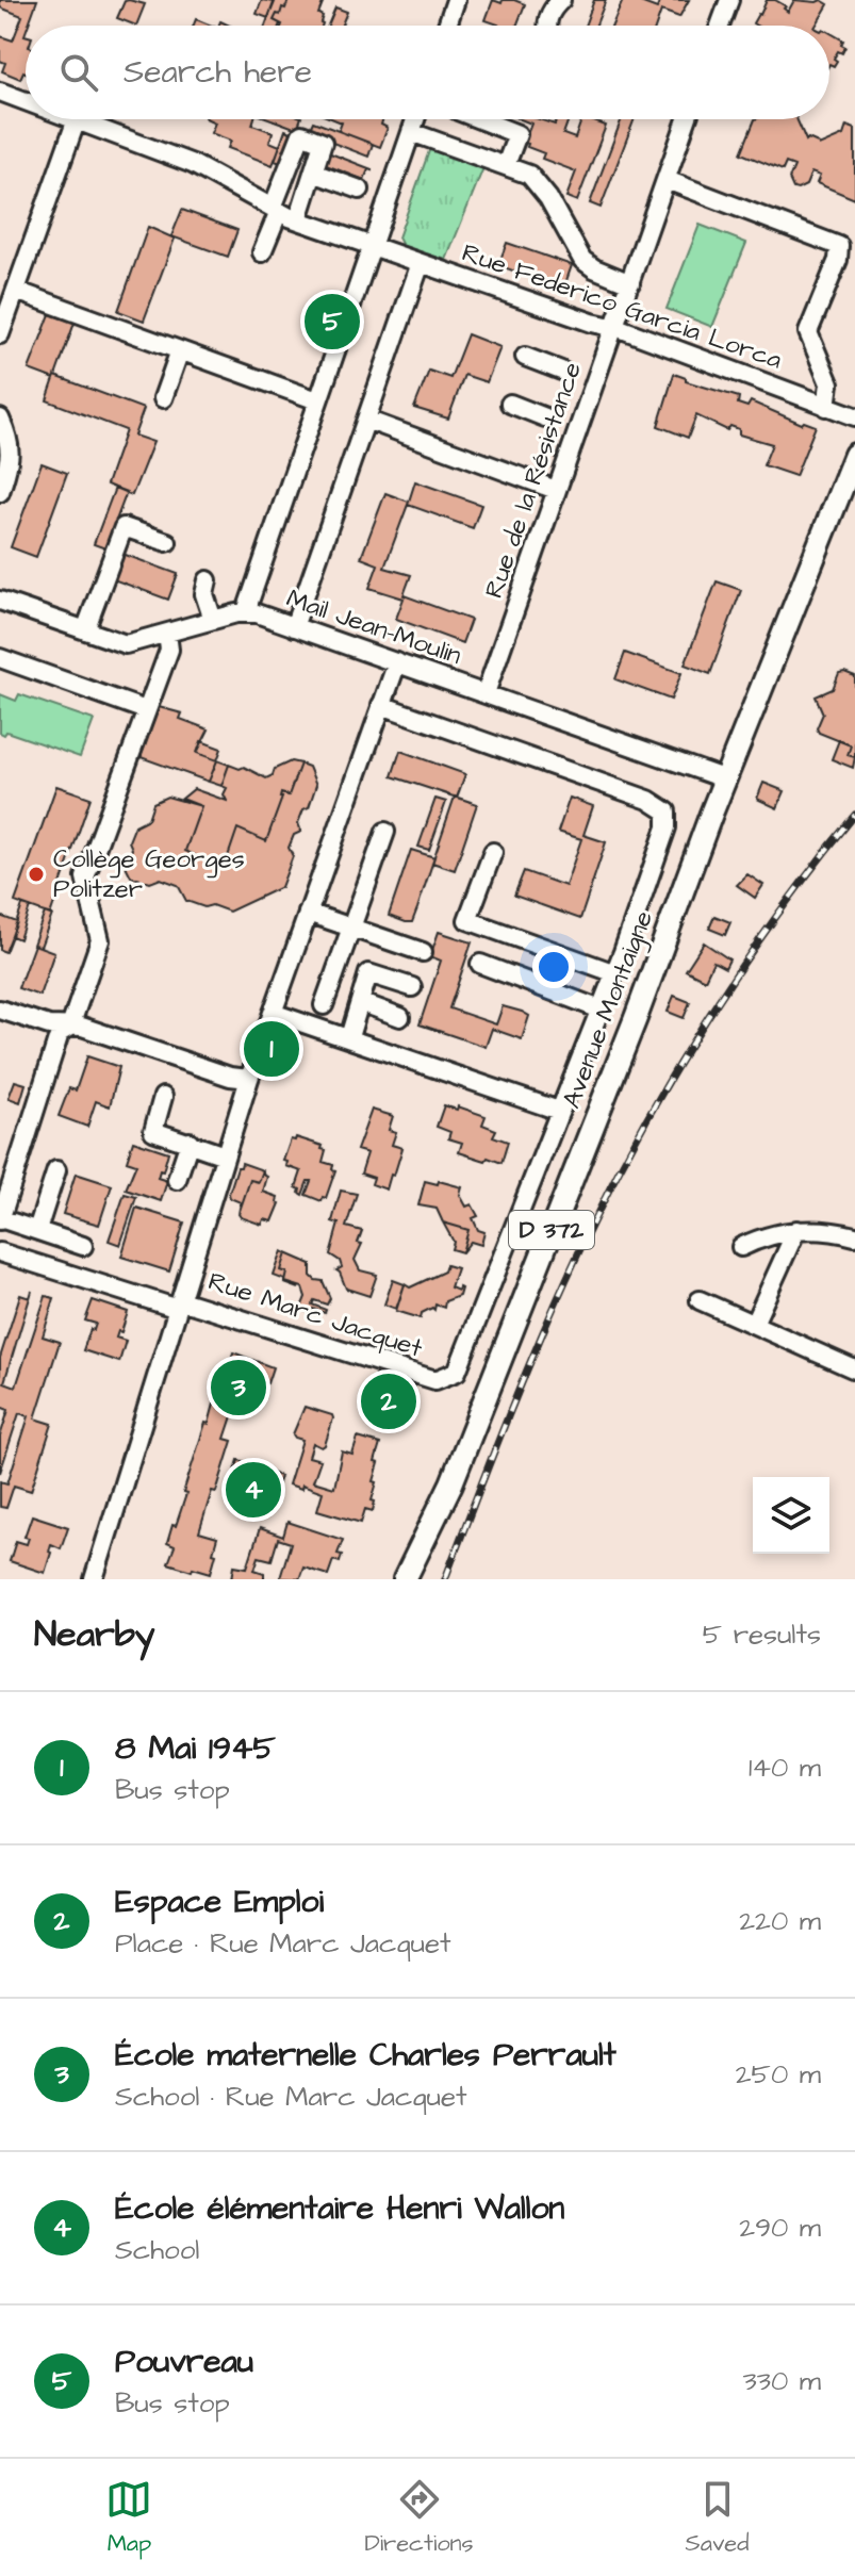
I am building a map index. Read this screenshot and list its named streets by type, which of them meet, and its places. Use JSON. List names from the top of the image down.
{
  "streets": {
    "main road": ["Avenue Montaigne", "D 372"],
    "street": [
      "Rue Federico Garcia Lorca",
      "Rue de la Résistance",
      "Mail Jean-Moulin",
      "Rue Marc Jacquet"
    ]
  },
  "crossings": [
    ["Rue Federico Garcia Lorca", "Rue de la Résistance"],
    ["Rue de la Résistance", "Mail Jean-Moulin"],
    ["Mail Jean-Moulin", "Avenue Montaigne"]
  ],
  "places": ["Collège Georges Politzer"],
  "page": {
    "search": "Search here",
    "pins": [
      "5",
      "1",
      "3",
      "2",
      "4"
    ],
    "heading": ["Nearby", "5 results"],
    "list": [
      {
        "mark": "1",
        "name": "8 Mai 1945",
        "note": "Bus stop",
        "value": "140 m"
      },
      {
        "mark": "2",
        "name": "Espace Emploi",
        "note": "Place · Rue Marc Jacquet",
        "value": "220 m"
      },
      {
        "mark": "3",
        "name": "École maternelle Charles Perrault",
        "note": "School · Rue Marc Jacquet",
        "value": "250 m"
      },
      {
        "mark": "4",
        "name": "École élémentaire Henri Wallon",
        "note": "School",
        "value": "290 m"
      },
      {
        "mark": "5",
        "name": "Pouvreau",
        "note": "Bus stop",
        "value": "330 m"
      }
    ],
    "nav": ["Map", "Directions", "Saved"]
  }
}
